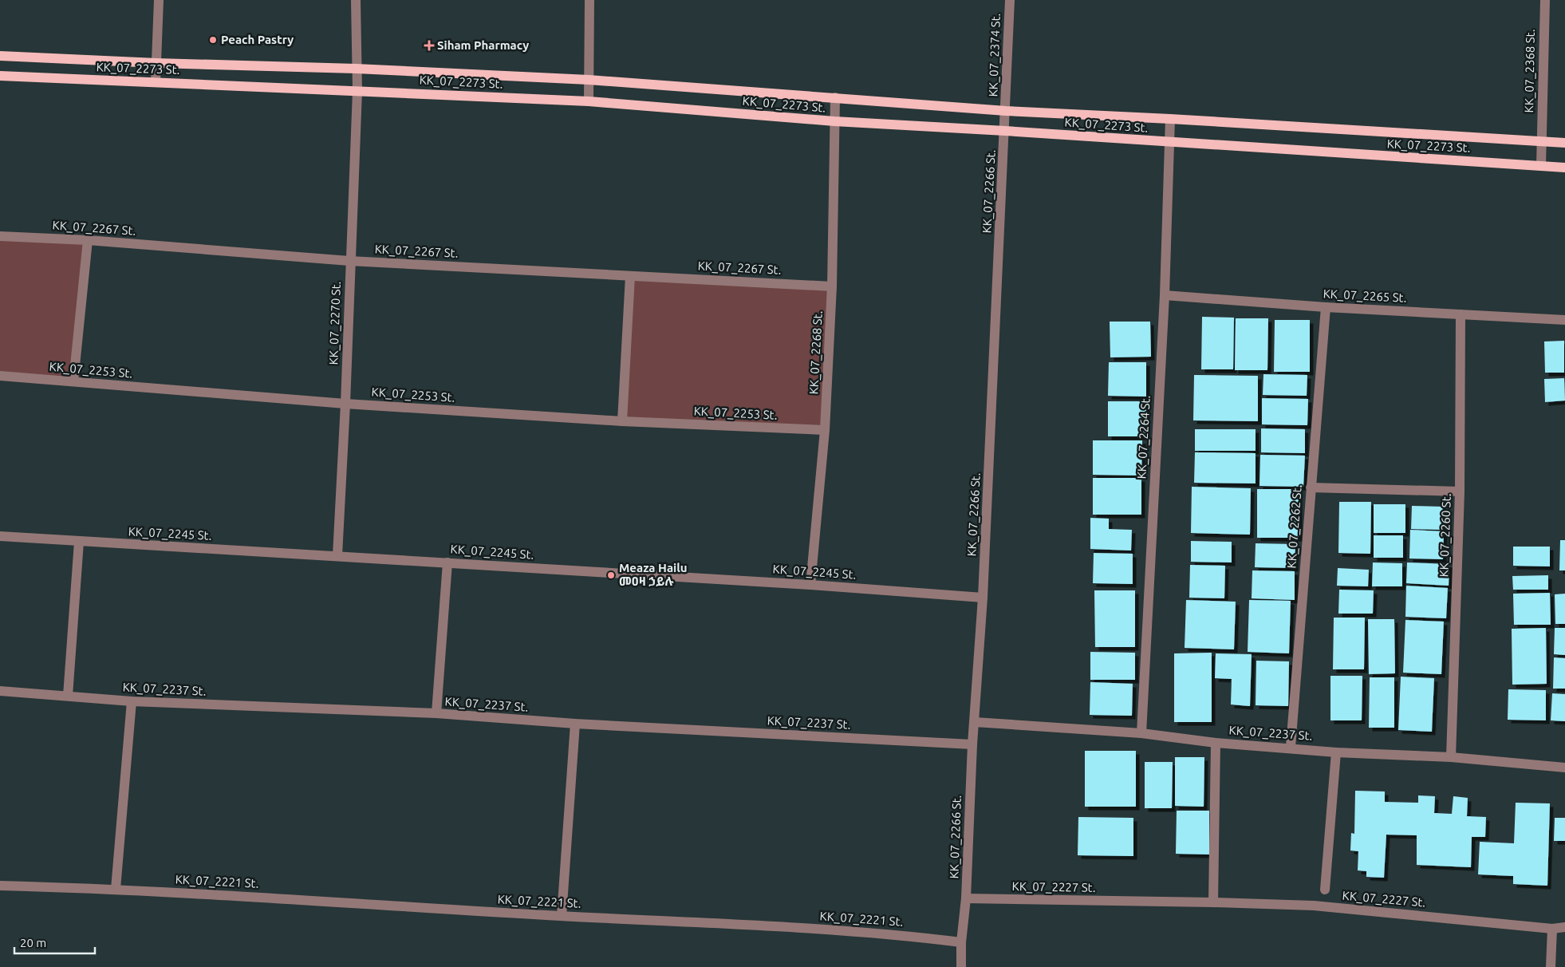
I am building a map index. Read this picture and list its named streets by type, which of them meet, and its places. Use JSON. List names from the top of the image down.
{
  "streets": {
    "main road": ["KK_07_2273 St."],
    "street": [
      "KK_07_2374 St.",
      "KK_07_2368 St.",
      "KK_07_2266 St.",
      "KK_07_2267 St.",
      "KK_07_2265 St.",
      "KK_07_2270 St.",
      "KK_07_2268 St.",
      "KK_07_2253 St.",
      "KK_07_2264 St.",
      "KK_07_2262 St.",
      "KK_07_2245 St.",
      "KK_07_2260 St.",
      "KK_07_2237 St.",
      "KK_07_2221 St.",
      "KK_07_2227 St."
    ]
  },
  "crossings": [
    ["KK_07_2374 St.", "KK_07_2273 St."],
    ["KK_07_2374 St.", "KK_07_2266 St."],
    ["KK_07_2273 St.", "KK_07_2368 St."],
    ["KK_07_2273 St.", "KK_07_2266 St."],
    ["KK_07_2273 St.", "KK_07_2270 St."],
    ["KK_07_2273 St.", "KK_07_2268 St."],
    ["KK_07_2273 St.", "KK_07_2264 St."],
    ["KK_07_2266 St.", "KK_07_2245 St."],
    ["KK_07_2266 St.", "KK_07_2237 St."],
    ["KK_07_2266 St.", "KK_07_2221 St."],
    ["KK_07_2266 St.", "KK_07_2227 St."],
    ["KK_07_2267 St.", "KK_07_2270 St."],
    ["KK_07_2267 St.", "KK_07_2268 St."],
    ["KK_07_2265 St.", "KK_07_2264 St."],
    ["KK_07_2265 St.", "KK_07_2262 St."],
    ["KK_07_2265 St.", "KK_07_2260 St."],
    ["KK_07_2270 St.", "KK_07_2253 St."],
    ["KK_07_2270 St.", "KK_07_2245 St."],
    ["KK_07_2268 St.", "KK_07_2253 St."],
    ["KK_07_2268 St.", "KK_07_2245 St."],
    ["KK_07_2264 St.", "KK_07_2237 St."],
    ["KK_07_2262 St.", "KK_07_2237 St."],
    ["KK_07_2260 St.", "KK_07_2237 St."]
  ],
  "places": {
    "other": ["Peach Pastry", "Meaza Hailu መዐዛ ኃይሉ"],
    "health": ["Siham Pharmacy"]
  },
  "scale_bar": "20 m"
}
